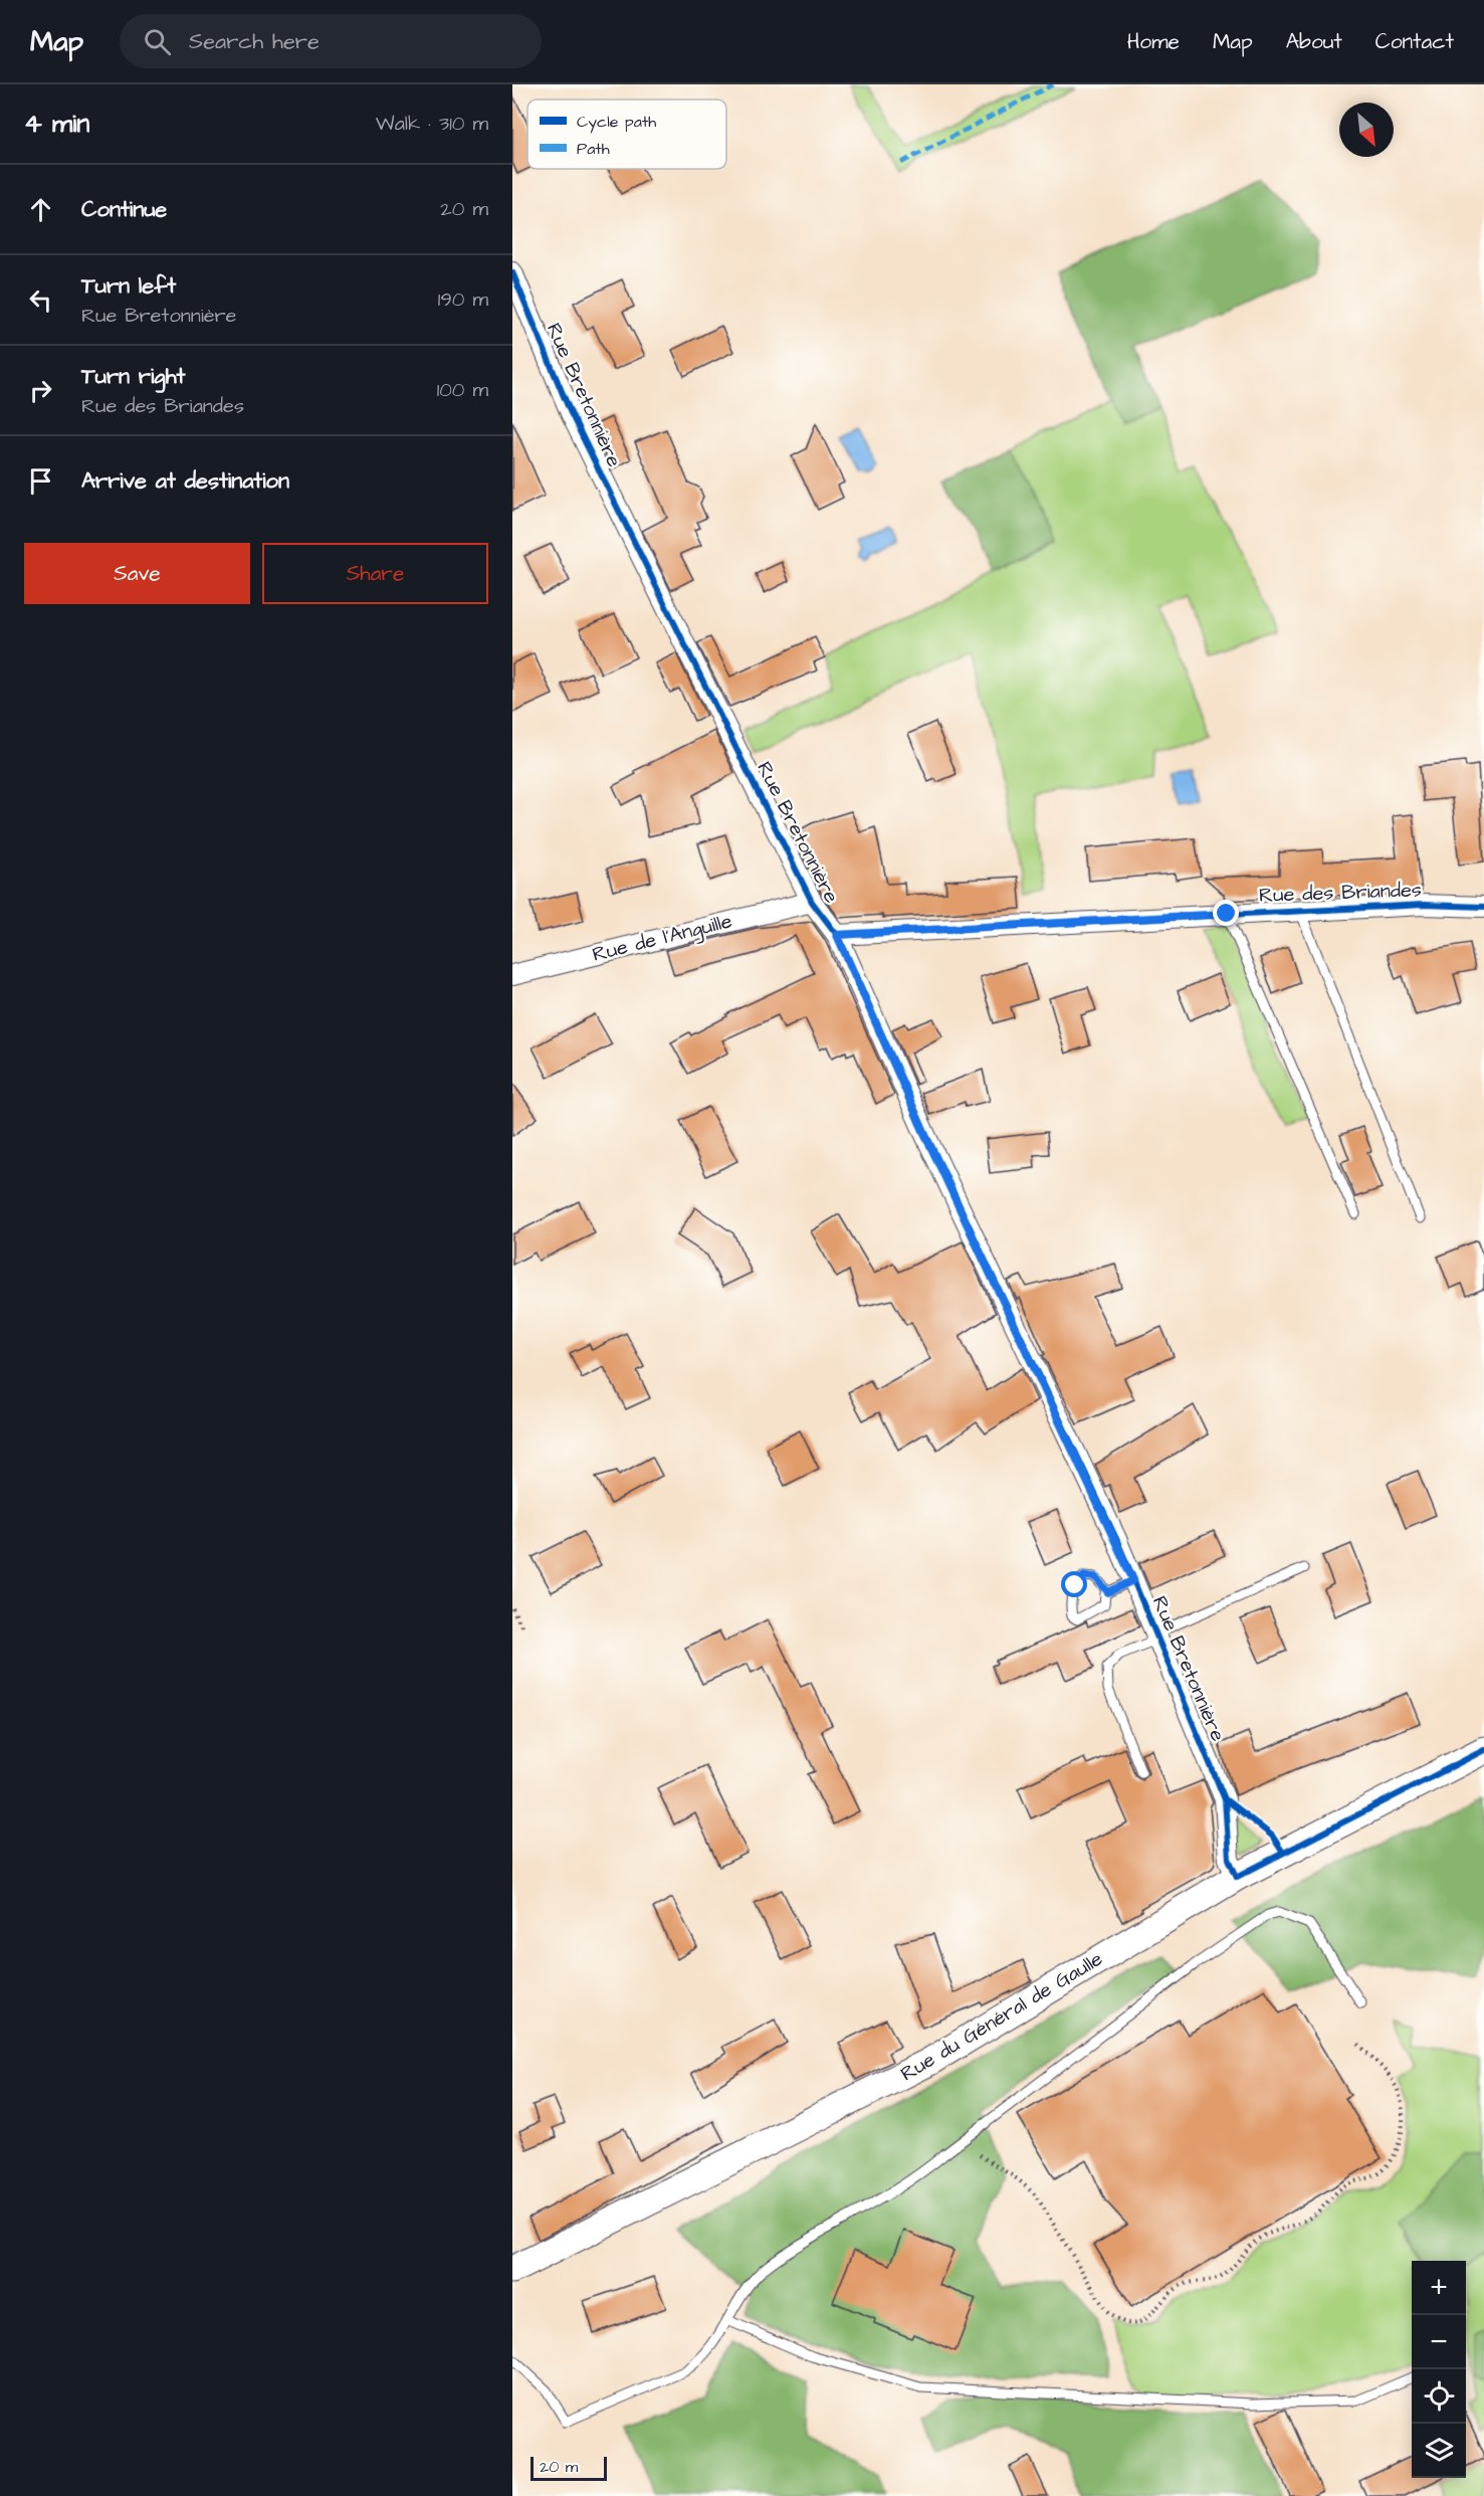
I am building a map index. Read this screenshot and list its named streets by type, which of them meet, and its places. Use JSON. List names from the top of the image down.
{
  "streets": {
    "main road": ["Rue du Général de Gaulle"],
    "street": ["Rue Bretonnière", "Rue des Briandes", "Rue de l'Anguille"]
  },
  "crossings": [
    ["Rue Bretonnière", "Rue des Briandes"],
    ["Rue Bretonnière", "Rue de l'Anguille"],
    ["Rue Bretonnière", "Rue du Général de Gaulle"]
  ],
  "legend": ["Cycle path", "Path"],
  "scale_bar": "20 m",
  "north": "bottom right",
  "page": {
    "header": "Map",
    "search": "Search here",
    "nav": [
      "Home",
      "Map",
      "About",
      "Contact"
    ],
    "heading": ["4 min", "Walk · 310 m"],
    "list": [
      ["Continue", "20 m"],
      ["Turn left", "Rue Bretonnière", "190 m"],
      ["Turn right", "Rue des Briandes", "100 m"],
      "Arrive at destination"
    ],
    "buttons": ["Save", "Share"],
    "map_buttons": ["+", "−"],
    "scale": "20 m"
  }
}
